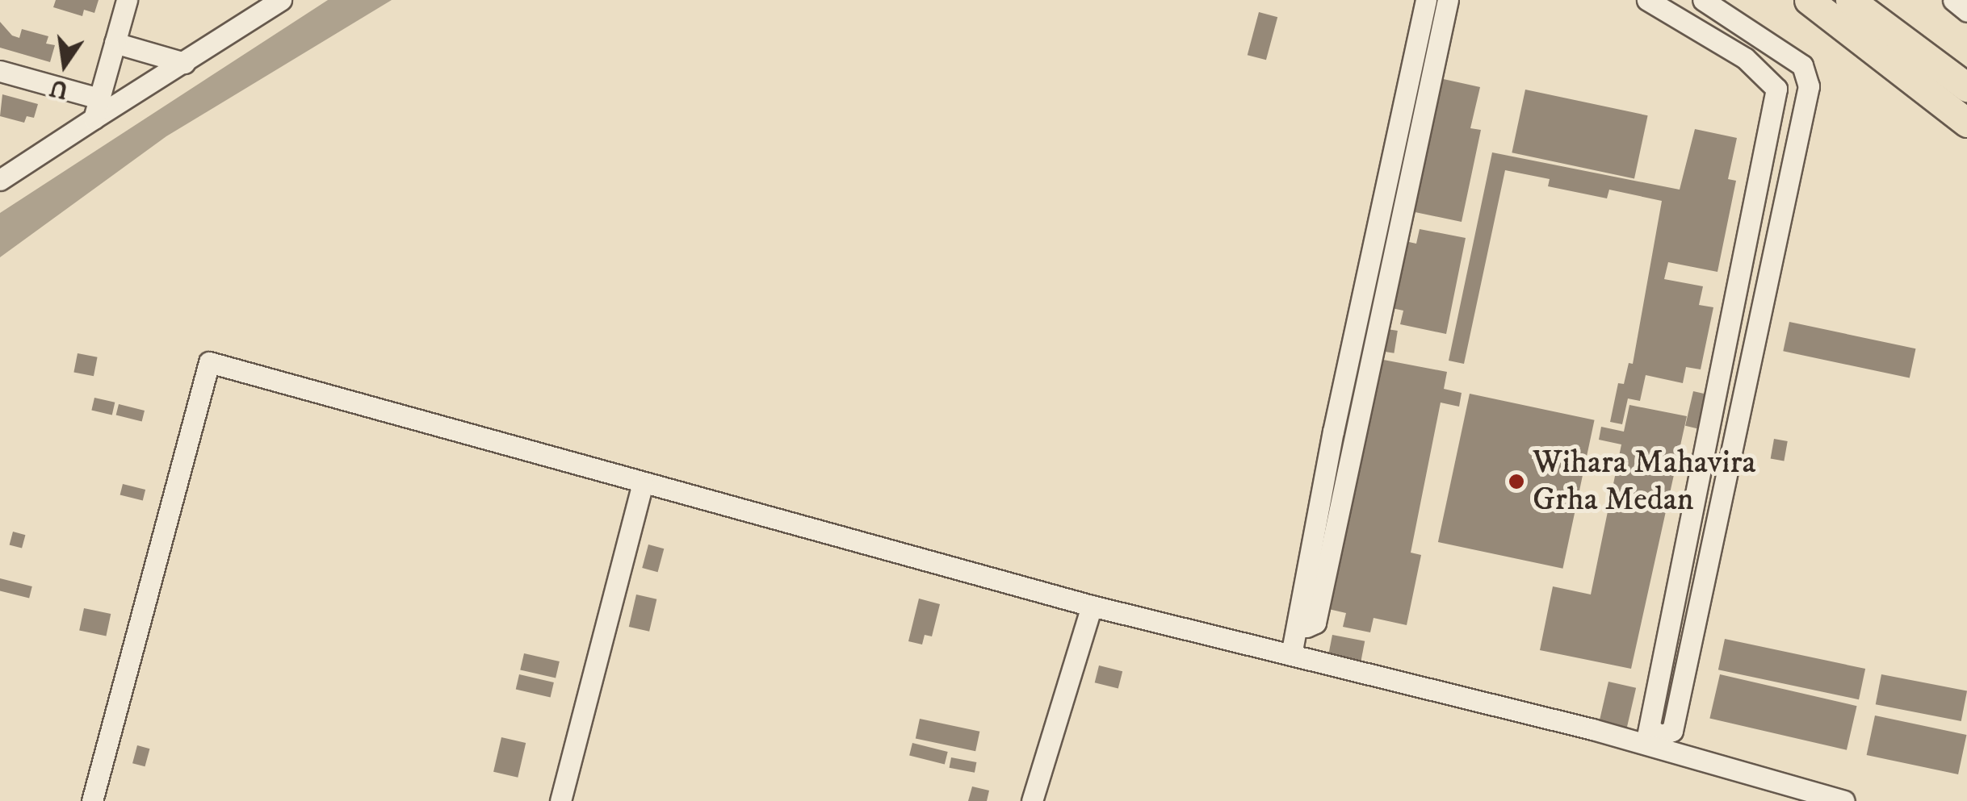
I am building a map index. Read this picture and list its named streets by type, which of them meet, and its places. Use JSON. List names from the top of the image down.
{
  "places": ["Wihara Mahavira Grha Medan"],
  "north": "bottom"
}
